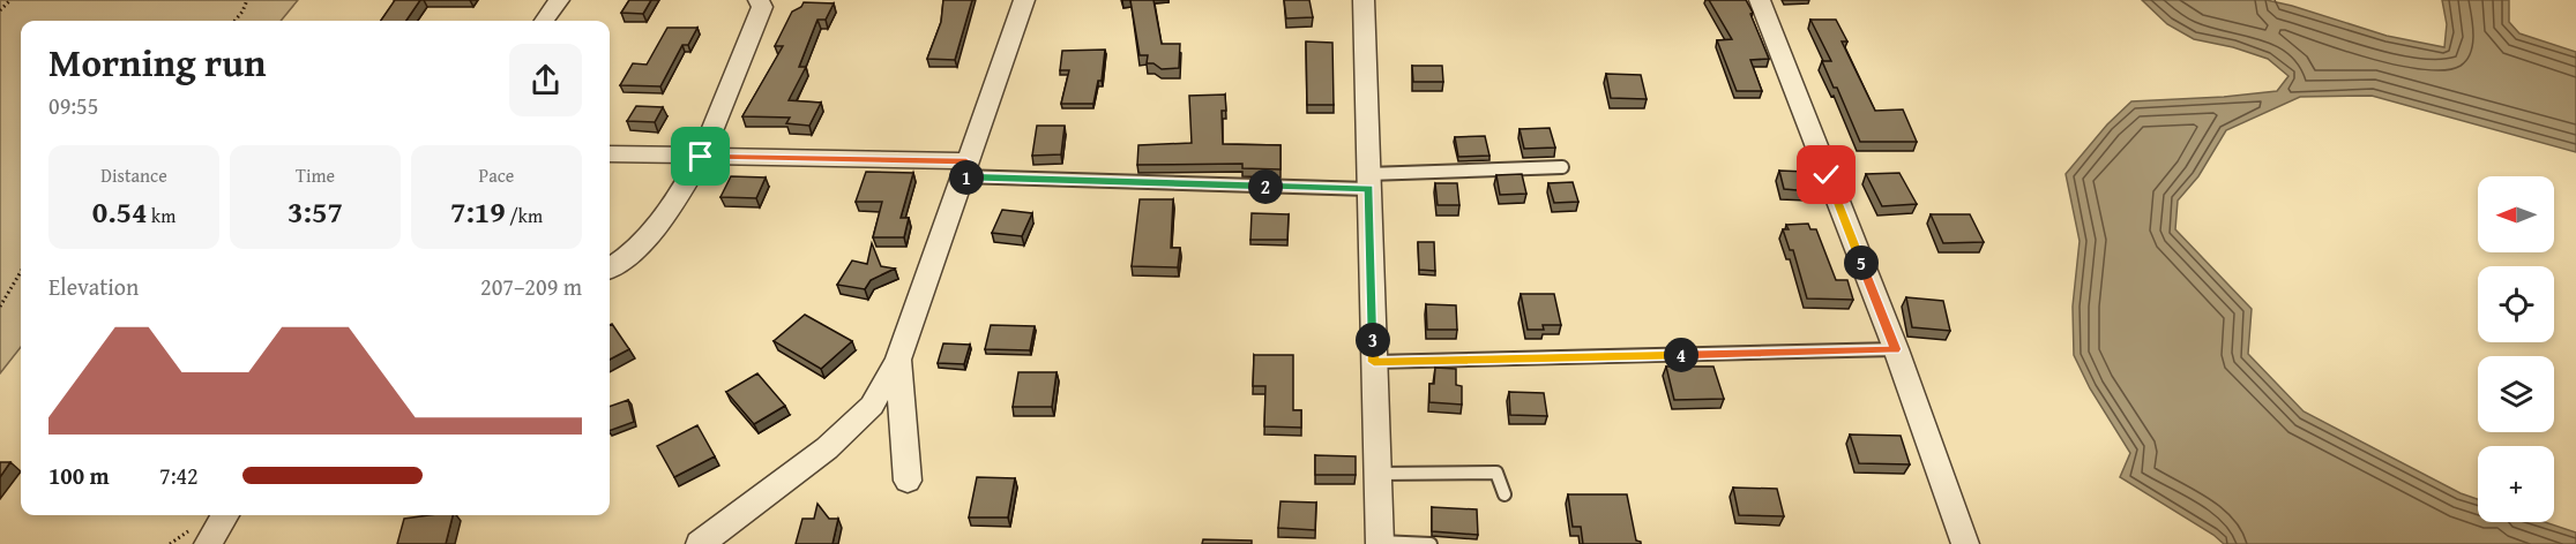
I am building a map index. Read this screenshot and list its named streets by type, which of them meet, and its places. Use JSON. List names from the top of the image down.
{
  "north": "left",
  "page": {
    "heading": ["Morning run", "09:55"],
    "stats": [
      ["Distance", "0.54 km"],
      ["Time", "3:57"],
      ["Pace", "7:19 /km"]
    ],
    "pins": [
      "1",
      "2",
      "5",
      "3",
      "4"
    ],
    "map_buttons": "+",
    "chart": ["Elevation", "207–209 m"],
    "list": [
      {
        "name": "100 m",
        "note": "7:42"
      }
    ]
  }
}
